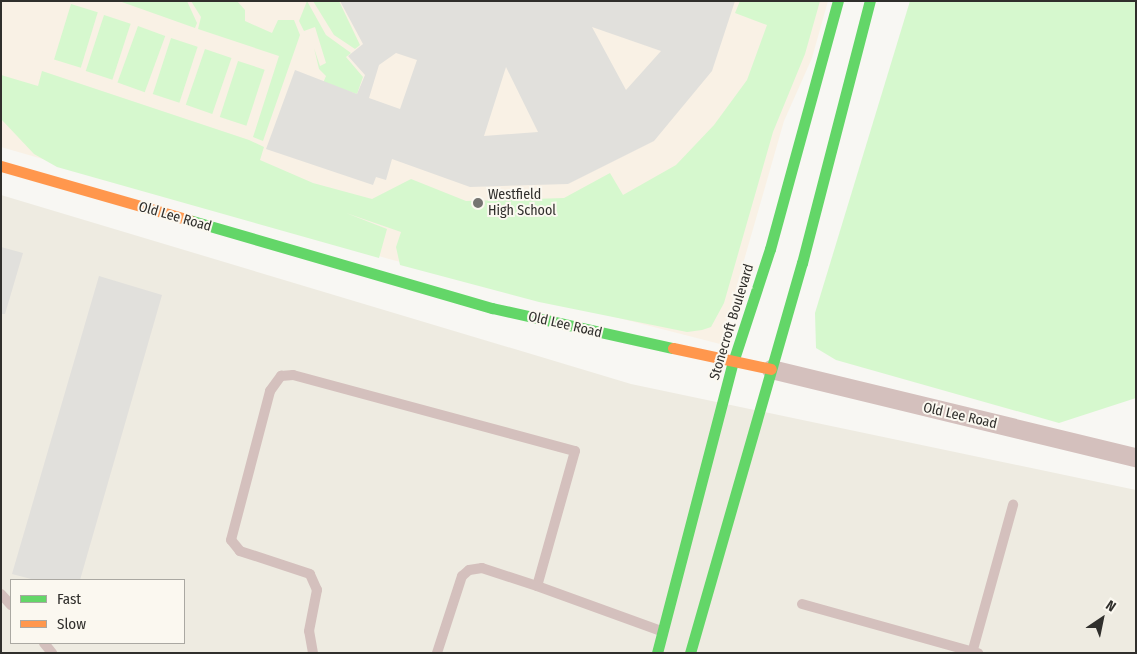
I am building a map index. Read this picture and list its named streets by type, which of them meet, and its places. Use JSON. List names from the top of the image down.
{
  "streets": {
    "main road": ["Old Lee Road", "Stonecroft Boulevard"]
  },
  "crossings": [
    ["Old Lee Road", "Stonecroft Boulevard"]
  ],
  "places": ["Westfield High School"],
  "legend": ["Fast", "Slow"],
  "north": "top right"
}
